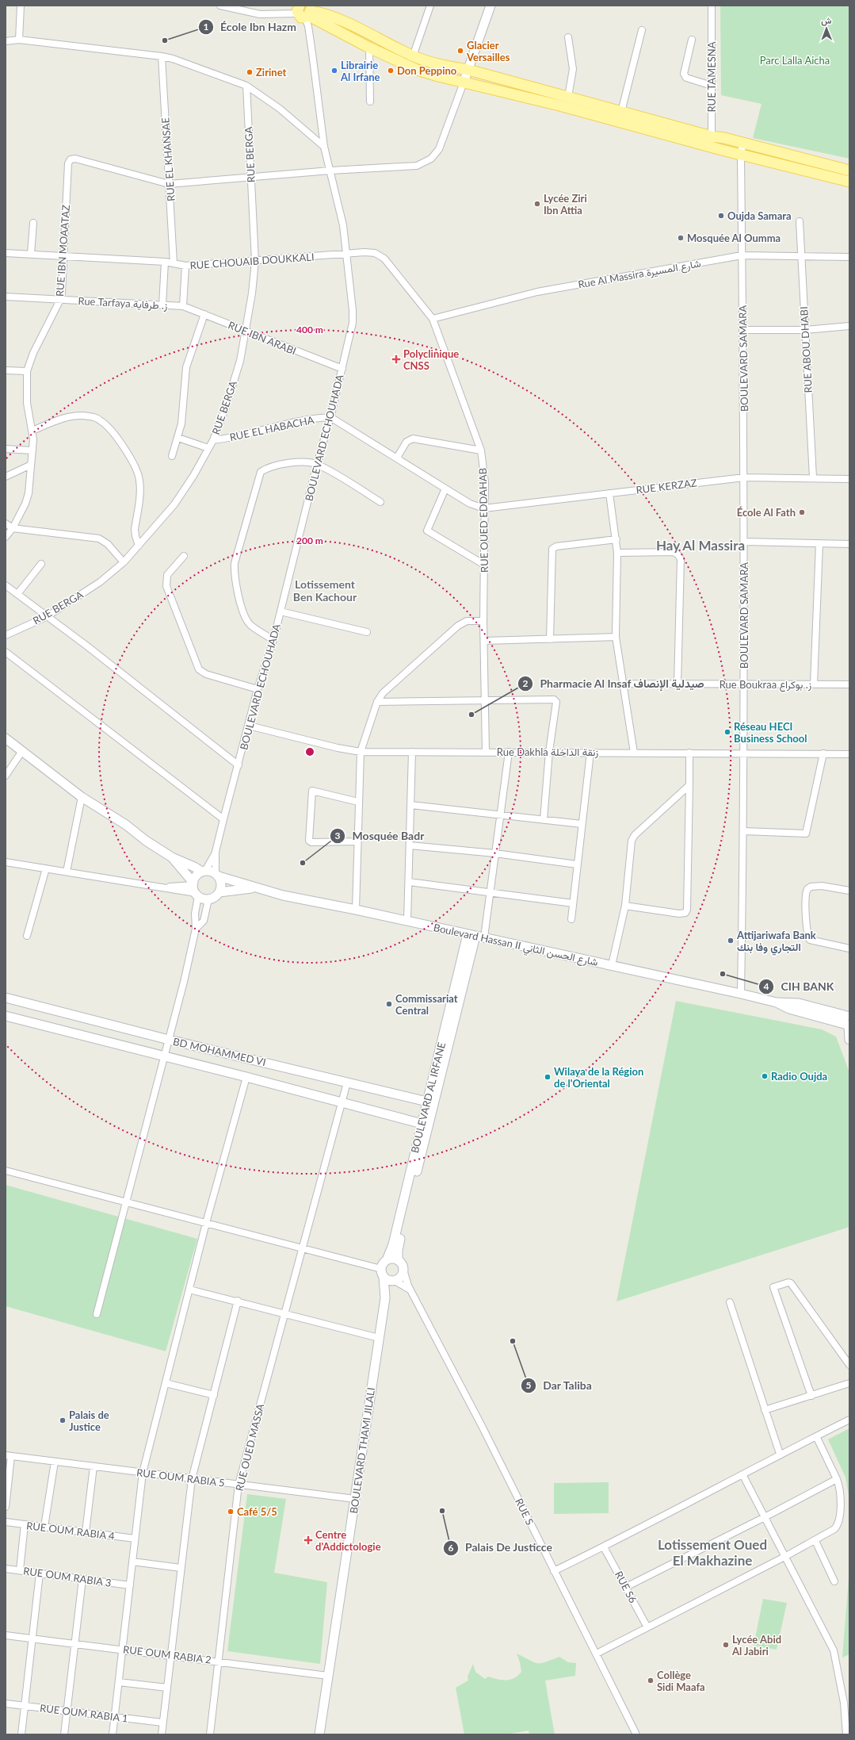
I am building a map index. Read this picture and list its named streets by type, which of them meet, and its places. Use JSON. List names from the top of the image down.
{
  "streets": {
    "street": [
      "RUE TAMESNA",
      "RUE BERGA",
      "RUE EL KHANSAE",
      "RUE IBN MOAATAZ",
      "RUE CHOUAIB DOUKKALI",
      "Rue Al Massira شارع المسيرة",
      "Rue Tarfaya ز. طرفاية",
      "RUE IBN ARABI",
      "RUE ABOU DHABI",
      "BOULEVARD SAMARA",
      "RUE EL HABACHA",
      "BOULEVARD ECHOUHADA",
      "RUE KERZAZ",
      "RUE OUED EDDAHAB",
      "Rue Boukraa ز. بوكراع",
      "Rue Dakhla زنقة الداخلة",
      "Boulevard Hassan II شارع الحسن الثاني",
      "BD MOHAMMED VI",
      "BOULEVARD AL IRFANE",
      "RUE OUED MASSA",
      "BOULEVARD THAMI JILALI",
      "RUE OUM RABIA 5",
      "RUE S",
      "RUE OUM RABIA 4",
      "RUE OUM RABIA 3",
      "RUE S6",
      "RUE OUM RABIA 2",
      "RUE OUM RABIA 1"
    ]
  },
  "crossings": [
    ["RUE BERGA", "RUE CHOUAIB DOUKKALI"],
    ["RUE BERGA", "RUE IBN ARABI"],
    ["RUE BERGA", "RUE EL HABACHA"],
    ["RUE EL KHANSAE", "RUE IBN MOAATAZ"],
    ["RUE EL KHANSAE", "RUE CHOUAIB DOUKKALI"],
    ["RUE IBN MOAATAZ", "RUE CHOUAIB DOUKKALI"],
    ["RUE IBN MOAATAZ", "Rue Tarfaya ز. طرفاية"],
    ["RUE CHOUAIB DOUKKALI", "BOULEVARD ECHOUHADA"],
    ["RUE CHOUAIB DOUKKALI", "RUE OUED EDDAHAB"],
    ["Rue Al Massira شارع المسيرة", "RUE ABOU DHABI"],
    ["Rue Al Massira شارع المسيرة", "BOULEVARD SAMARA"],
    ["Rue Al Massira شارع المسيرة", "RUE OUED EDDAHAB"],
    ["Rue Tarfaya ز. طرفاية", "RUE IBN ARABI"],
    ["RUE IBN ARABI", "BOULEVARD ECHOUHADA"],
    ["RUE ABOU DHABI", "RUE KERZAZ"],
    ["BOULEVARD SAMARA", "RUE KERZAZ"],
    ["BOULEVARD SAMARA", "Rue Boukraa ز. بوكراع"],
    ["BOULEVARD SAMARA", "Rue Dakhla زنقة الداخلة"],
    ["BOULEVARD SAMARA", "Boulevard Hassan II شارع الحسن الثاني"],
    ["RUE EL HABACHA", "BOULEVARD ECHOUHADA"],
    ["BOULEVARD ECHOUHADA", "RUE OUED EDDAHAB"],
    ["BOULEVARD ECHOUHADA", "Rue Dakhla زنقة الداخلة"],
    ["BOULEVARD ECHOUHADA", "Boulevard Hassan II شارع الحسن الثاني"],
    ["RUE KERZAZ", "RUE OUED EDDAHAB"],
    ["RUE OUED EDDAHAB", "Rue Dakhla زنقة الداخلة"],
    ["Boulevard Hassan II شارع الحسن الثاني", "BOULEVARD AL IRFANE"],
    ["BD MOHAMMED VI", "BOULEVARD AL IRFANE"],
    ["BD MOHAMMED VI", "RUE OUED MASSA"],
    ["BOULEVARD AL IRFANE", "RUE S"],
    ["RUE OUED MASSA", "RUE OUM RABIA 5"],
    ["RUE OUED MASSA", "RUE OUM RABIA 2"],
    ["BOULEVARD THAMI JILALI", "RUE OUM RABIA 5"],
    ["BOULEVARD THAMI JILALI", "RUE OUM RABIA 2"]
  ],
  "districts": ["Hay Al Massira", "Lotissement Ben Kachour", "Lotissement Oued El Makhazine"],
  "parks": ["Parc Lalla Aicha"],
  "places": {
    "other": [
      "École Ibn Hazm",
      "Glacier Versailles",
      "Librairie Al Irfane",
      "Don Peppino",
      "Zirinet",
      "Lycée Ziri Ibn Attia",
      "Oujda Samara",
      "Mosquée Al Oumma",
      "École Al Fath",
      "Pharmacie Al Insaf صيدلية الإنصاف",
      "Réseau HECI Business School",
      "Mosquée Badr",
      "Attijariwafa Bank التجاري وفا بنك",
      "CIH BANK",
      "Commissariat Central",
      "Radio Oujda",
      "Wilaya de la Région de l'Oriental",
      "Dar Taliba",
      "Palais de Justice",
      "Palais De Justicce",
      "Café 5/5",
      "Lycée Abid Al Jabiri",
      "Collège Sidi Maafa"
    ],
    "health": ["Polyclinique CNSS", "Centre d'Addictologie"]
  },
  "north": "top",
  "rings": ["400 m", "200 m"]
}
